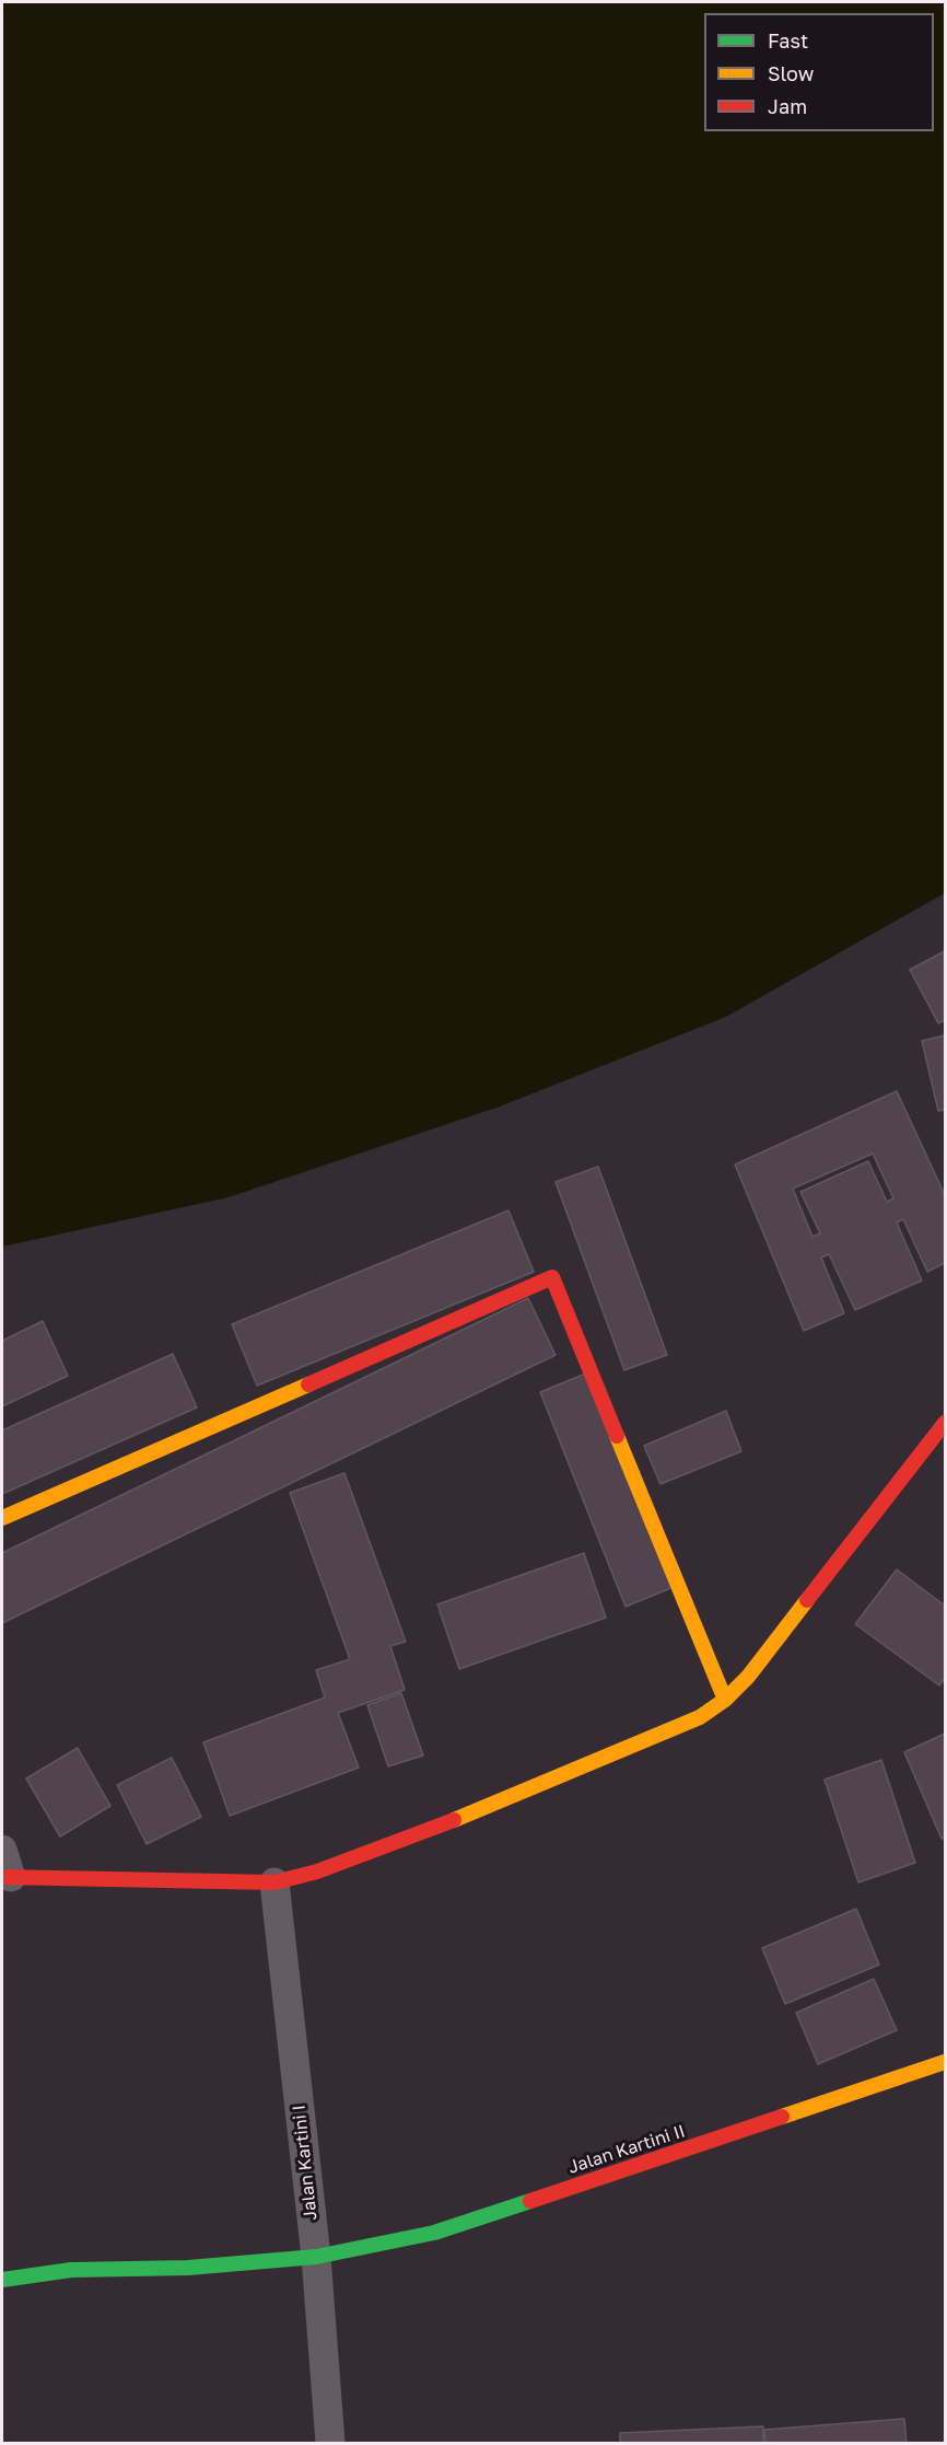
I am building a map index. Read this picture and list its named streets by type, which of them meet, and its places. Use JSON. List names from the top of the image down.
{
  "streets": {
    "main road": ["Jalan Kartini II"],
    "street": ["Jalan Kartini I"]
  },
  "crossings": [
    ["Jalan Kartini II", "Jalan Kartini I"]
  ],
  "legend": ["Fast", "Slow", "Jam"]
}
